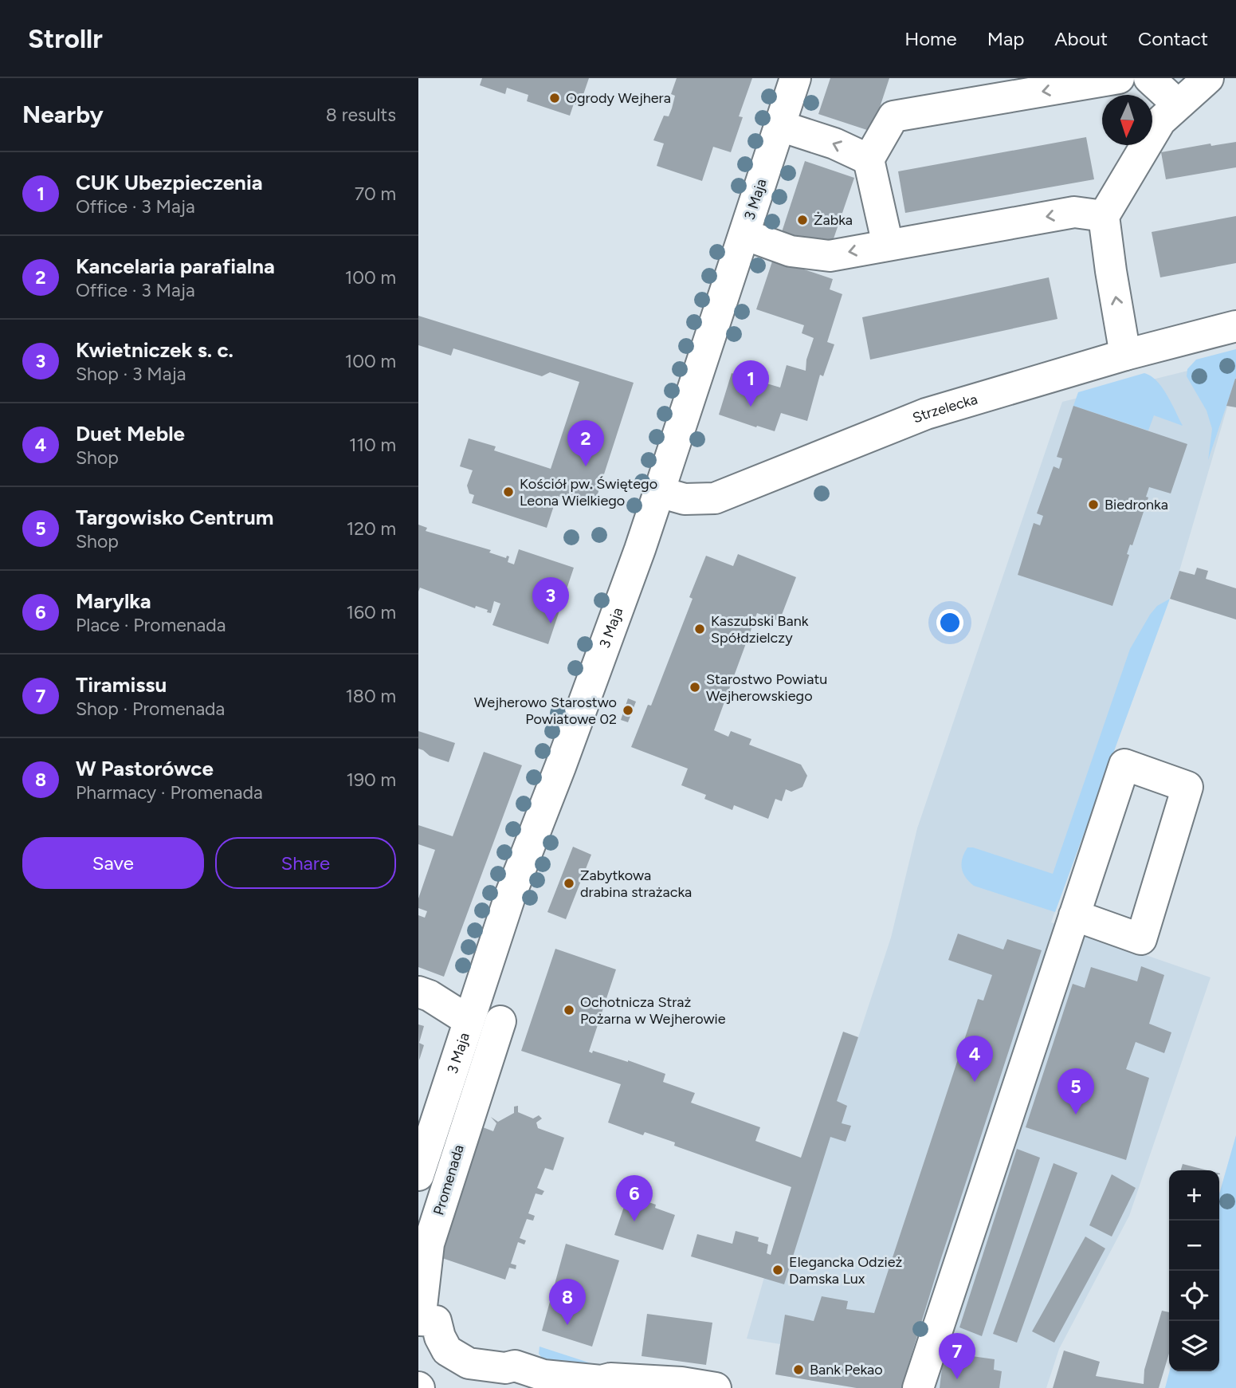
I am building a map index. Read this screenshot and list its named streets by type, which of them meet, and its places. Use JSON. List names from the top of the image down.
{
  "streets": {
    "street": ["3 Maja", "Strzelecka", "Promenada"]
  },
  "crossings": [
    ["3 Maja", "Strzelecka"]
  ],
  "places": [
    "Ogrody Wejhera",
    "Żabka",
    "Kościół pw. Świętego Leona Wielkiego",
    "Biedronka",
    "Kaszubski Bank Spółdzielczy",
    "Starostwo Powiatu Wejherowskiego",
    "Wejherowo Starostwo Powiatowe 02",
    "Zabytkowa drabina strażacka",
    "Ochotnicza Straż Pożarna w Wejherowie",
    "Elegancka Odzież Damska Lux",
    "Bank Pekao"
  ],
  "north": "bottom",
  "page": {
    "header": "Strollr",
    "nav": [
      "Home",
      "Map",
      "About",
      "Contact"
    ],
    "heading": ["Nearby", "8 results"],
    "list": [
      {
        "mark": "1",
        "name": "CUK Ubezpieczenia",
        "note": "Office · 3 Maja",
        "value": "70 m"
      },
      {
        "mark": "2",
        "name": "Kancelaria parafialna",
        "note": "Office · 3 Maja",
        "value": "100 m"
      },
      {
        "mark": "3",
        "name": "Kwietniczek s. c.",
        "note": "Shop · 3 Maja",
        "value": "100 m"
      },
      {
        "mark": "4",
        "name": "Duet Meble",
        "note": "Shop",
        "value": "110 m"
      },
      {
        "mark": "5",
        "name": "Targowisko Centrum",
        "note": "Shop",
        "value": "120 m"
      },
      {
        "mark": "6",
        "name": "Marylka",
        "note": "Place · Promenada",
        "value": "160 m"
      },
      {
        "mark": "7",
        "name": "Tiramissu",
        "note": "Shop · Promenada",
        "value": "180 m"
      },
      {
        "mark": "8",
        "name": "W Pastorówce",
        "note": "Pharmacy · Promenada",
        "value": "190 m"
      }
    ],
    "pins": [
      "1",
      "2",
      "3",
      "4",
      "5",
      "6",
      "8",
      "7"
    ],
    "buttons": ["Save", "Share"],
    "map_buttons": ["+", "−"]
  }
}
